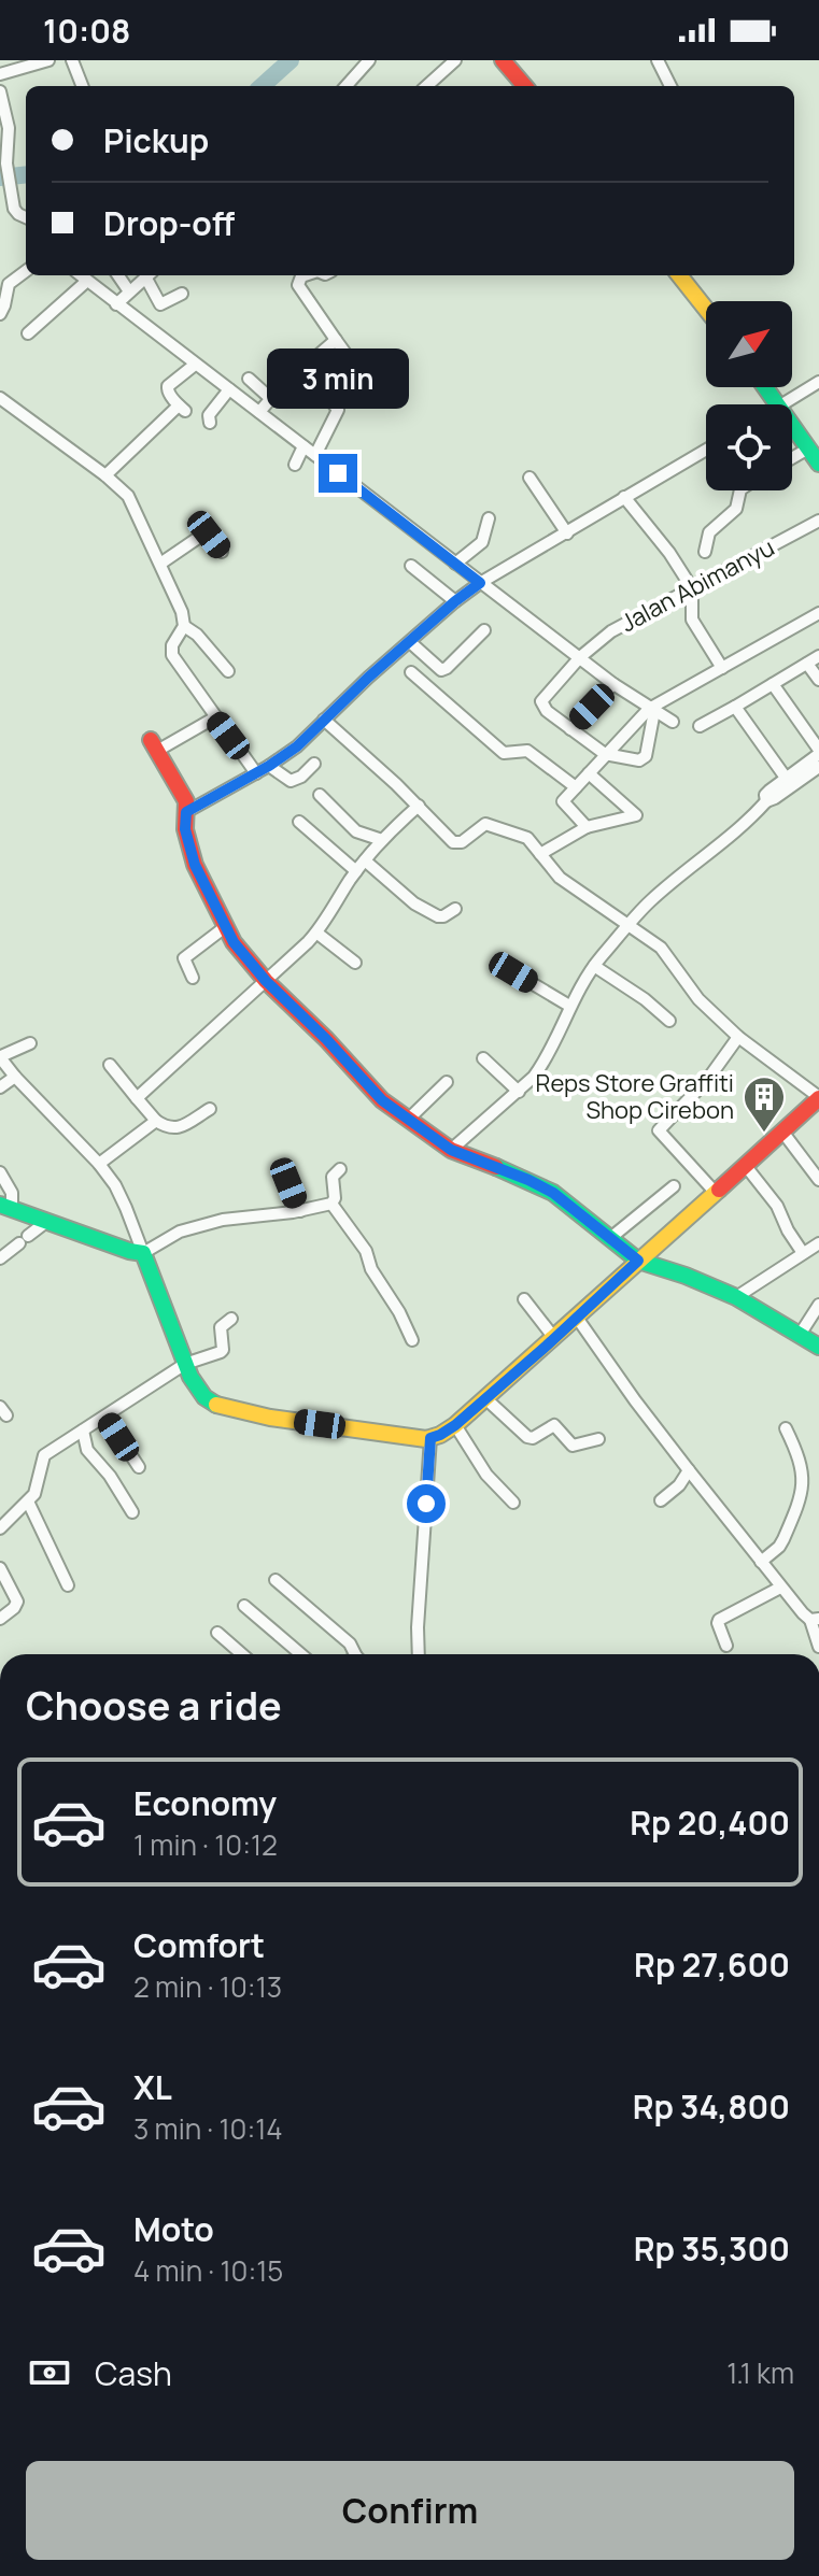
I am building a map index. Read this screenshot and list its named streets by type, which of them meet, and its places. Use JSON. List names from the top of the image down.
{
  "streets": {
    "street": ["Jalan Abimanyu"]
  },
  "places": {
    "building": ["Reps Store Graffiti Shop Cirebon"]
  },
  "north": "top right",
  "page": {
    "status": "10:08",
    "banner": ["Pickup", "Drop-off"],
    "bubble": "3 min",
    "heading": "Choose a ride",
    "list": [
      {
        "name": "Economy",
        "note": "1 min · 10:12",
        "value": "Rp 20,400"
      },
      {
        "name": "Comfort",
        "note": "2 min · 10:13",
        "value": "Rp 27,600"
      },
      {
        "name": "XL",
        "note": "3 min · 10:14",
        "value": "Rp 34,800"
      },
      {
        "name": "Moto",
        "note": "4 min · 10:15",
        "value": "Rp 35,300"
      }
    ],
    "pay": ["Cash", "1.1 km"],
    "buttons": "Confirm"
  }
}
